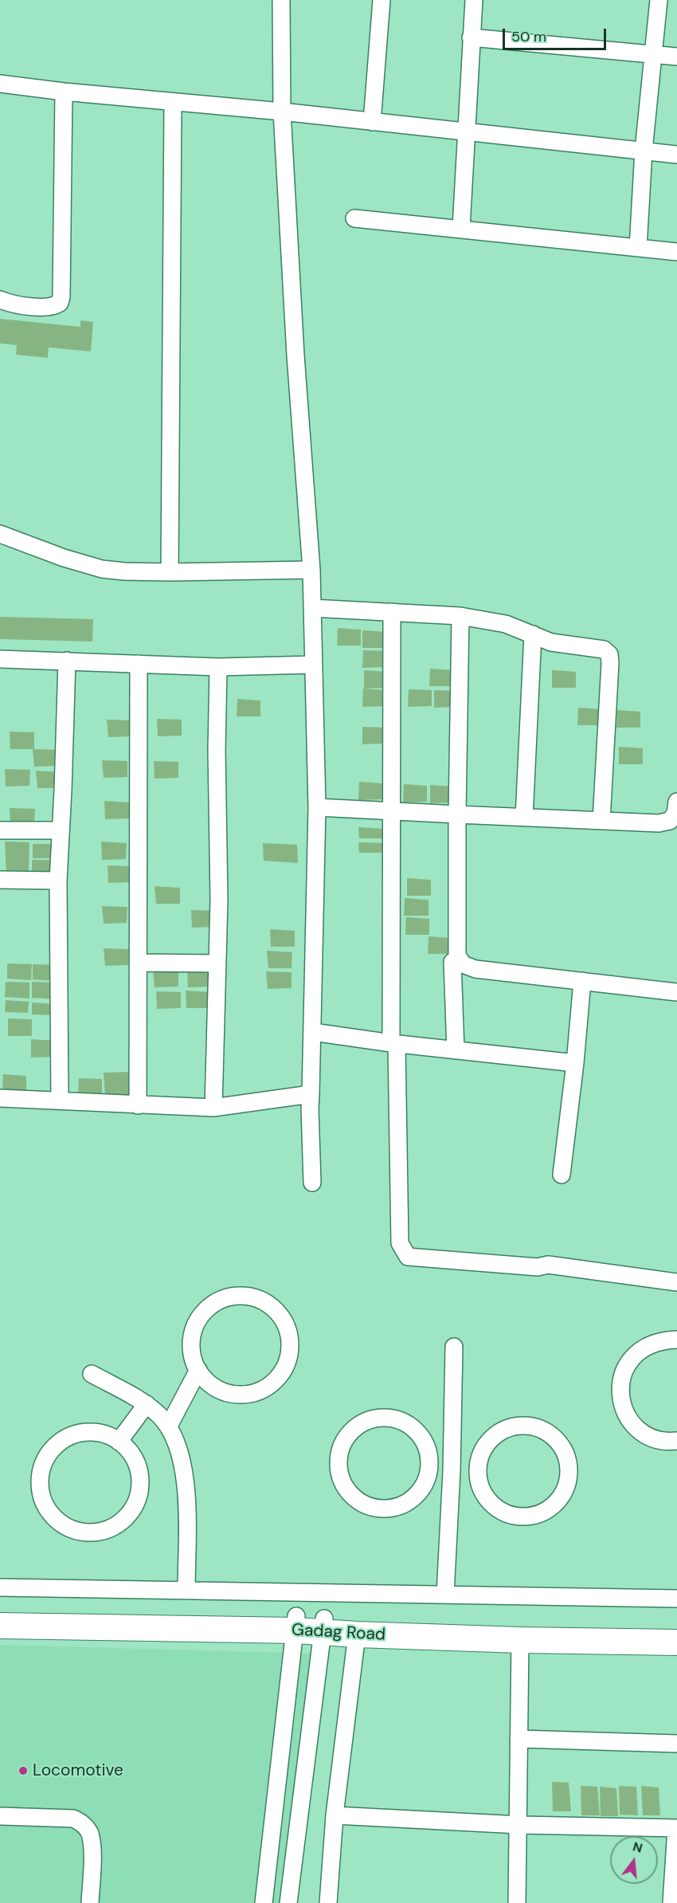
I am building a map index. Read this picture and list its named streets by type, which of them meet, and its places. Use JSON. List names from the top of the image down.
{
  "streets": {
    "highway": ["Gadag Road"]
  },
  "places": ["Locomotive"],
  "scale_bar": "50 m",
  "north": "top"
}
